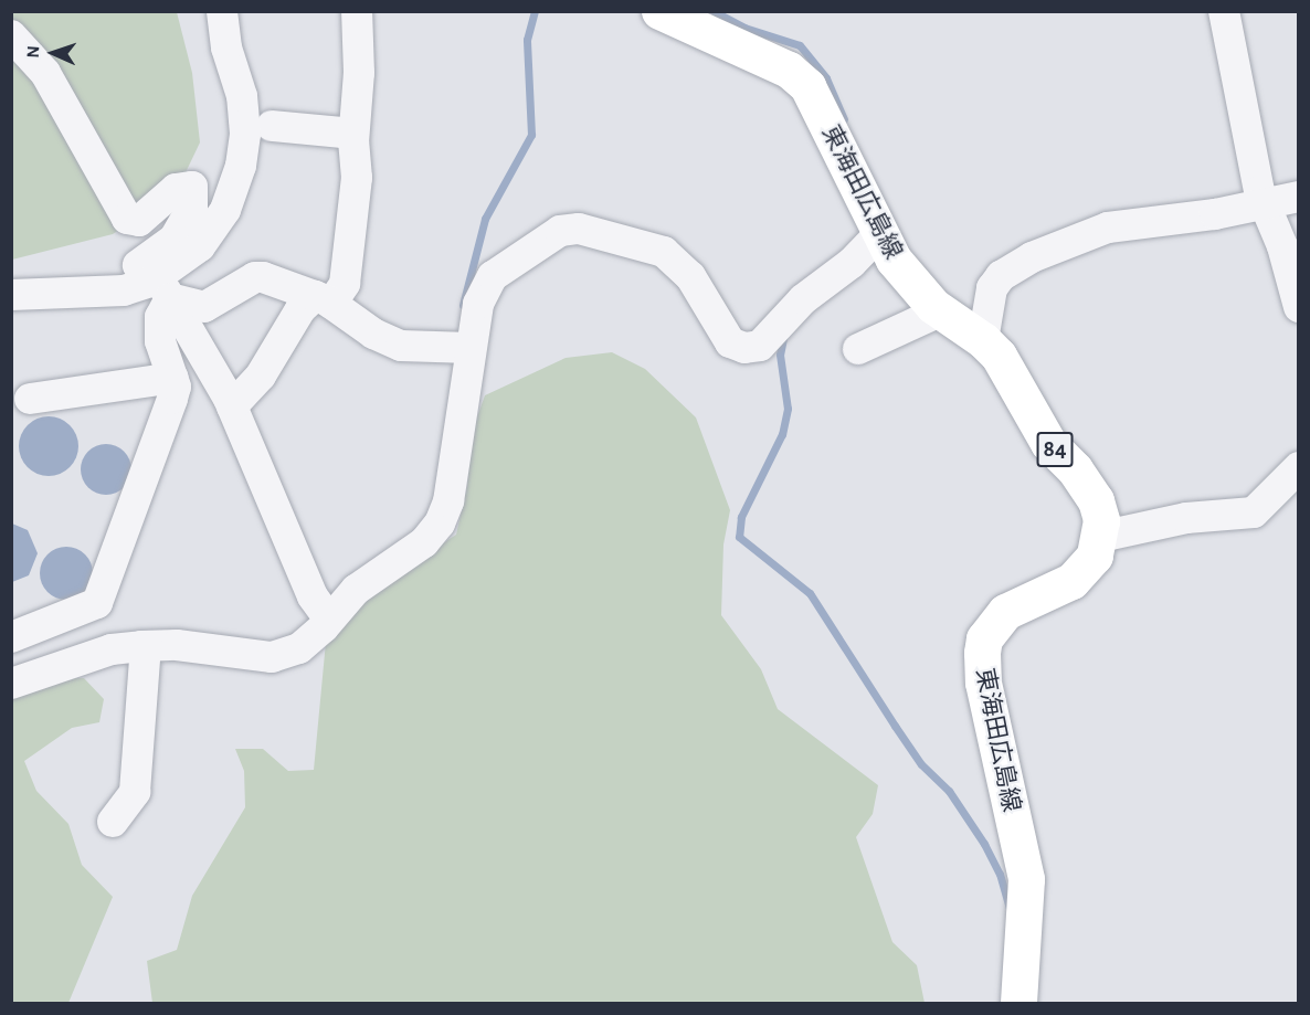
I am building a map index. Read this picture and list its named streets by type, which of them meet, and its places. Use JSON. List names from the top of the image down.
{
  "streets": {
    "main road": ["東海田広島線", "84"]
  },
  "north": "left"
}
